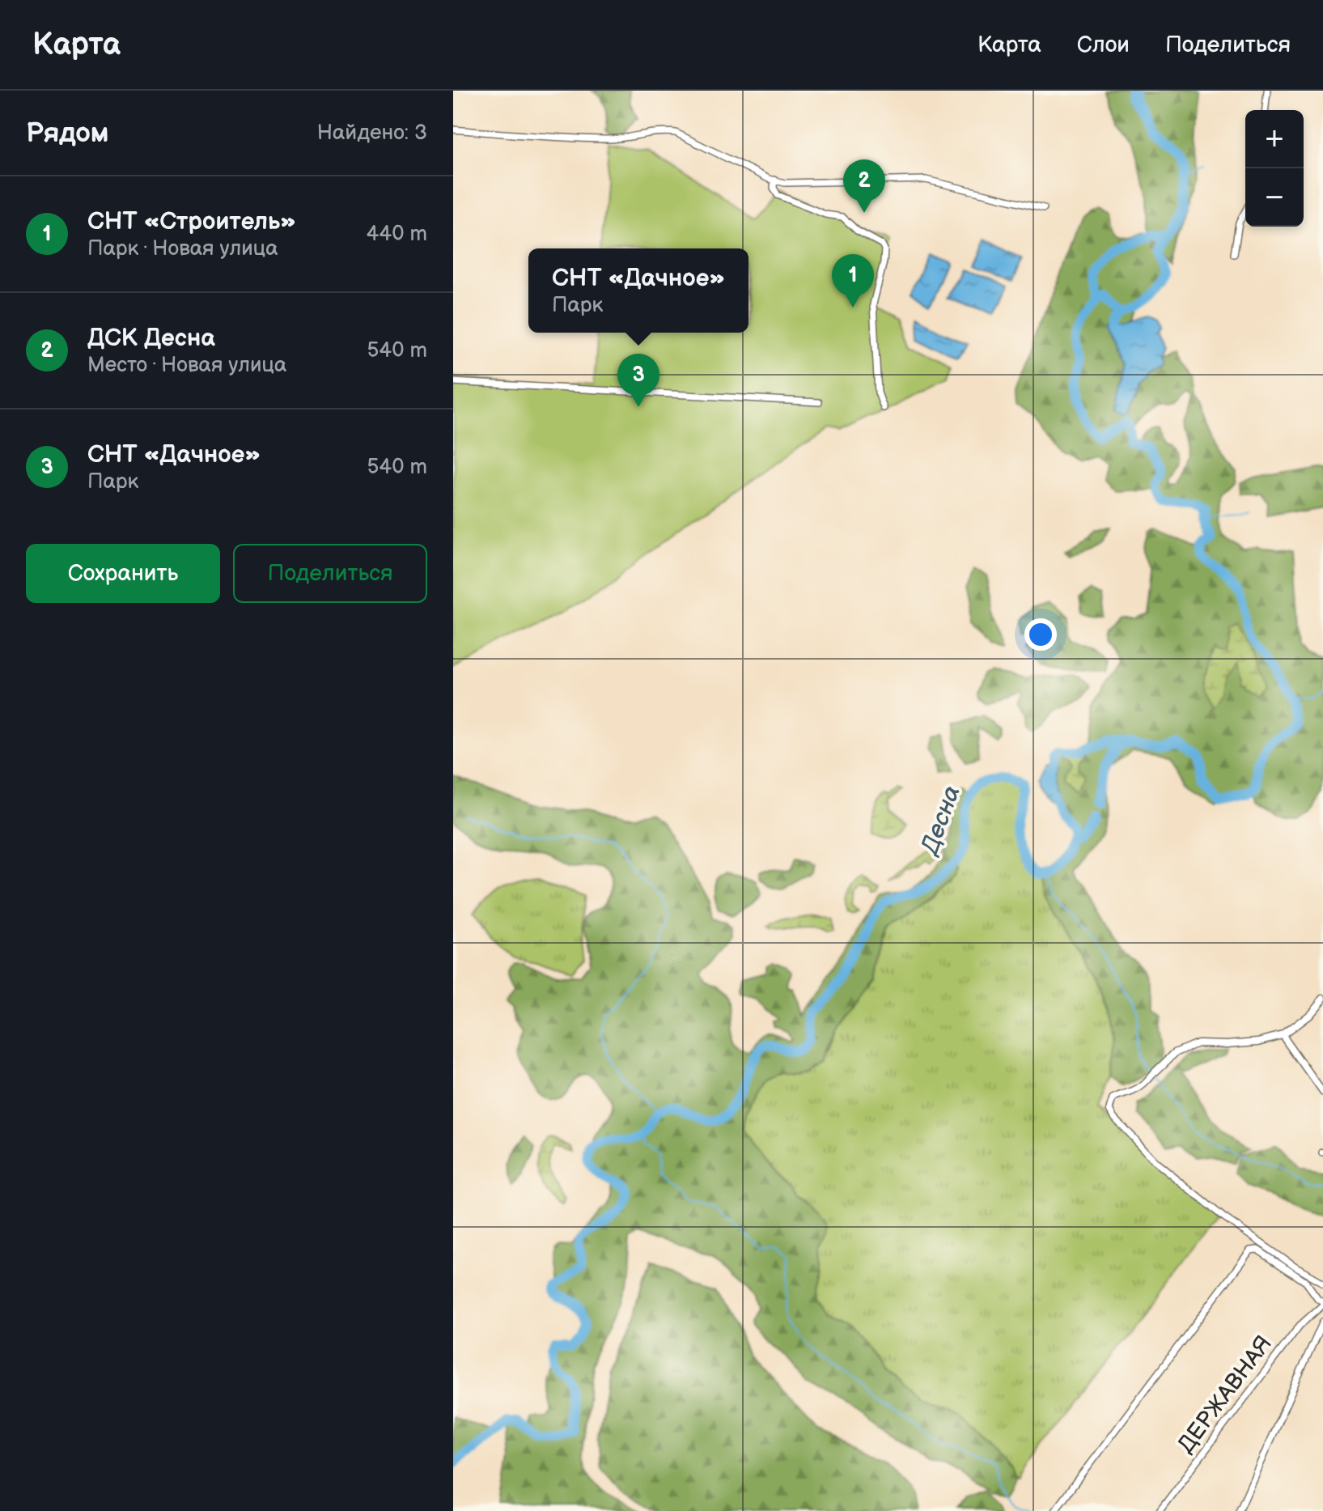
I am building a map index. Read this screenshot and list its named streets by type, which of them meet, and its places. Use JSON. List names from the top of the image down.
{
  "streets": {
    "street": ["ДЕРЖАВНАЯ"]
  },
  "water": ["Десна"],
  "page": {
    "header": "Карта",
    "nav": ["Карта", "Слои", "Поделиться"],
    "heading": ["Рядом", "Найдено: 3"],
    "map_buttons": ["+", "−"],
    "pins": ["2", "1", "3"],
    "list": [
      {
        "mark": "1",
        "name": "СНТ «Строитель»",
        "note": "Парк · Новая улица",
        "value": "440 m"
      },
      {
        "mark": "2",
        "name": "ДСК Десна",
        "note": "Место · Новая улица",
        "value": "540 m"
      },
      {
        "mark": "3",
        "name": "СНТ «Дачное»",
        "note": "Парк",
        "value": "540 m"
      }
    ],
    "popup": ["СНТ «Дачное»", "Парк"],
    "buttons": ["Сохранить", "Поделиться"]
  }
}
